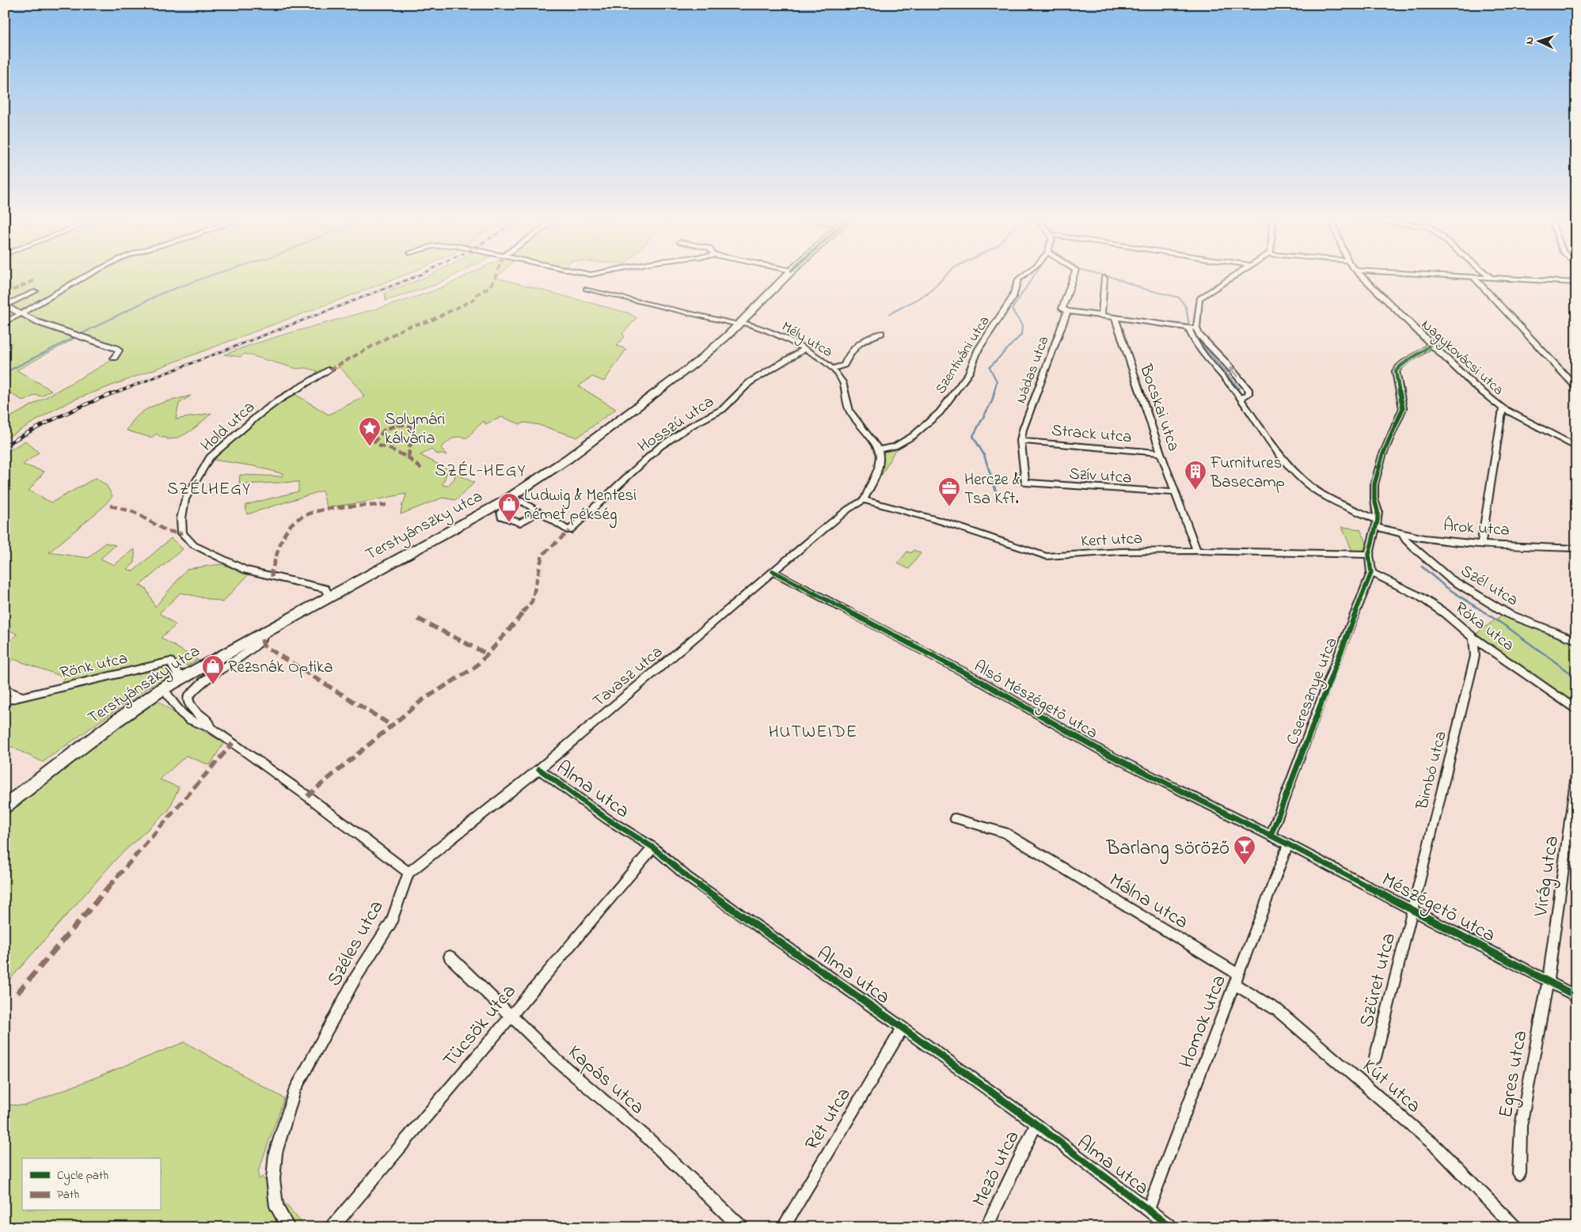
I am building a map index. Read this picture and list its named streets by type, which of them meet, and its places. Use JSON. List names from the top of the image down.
{
  "streets": {
    "main road": ["Terstyánszky utca"],
    "street": [
      "Mély utca",
      "Szentiváni utca",
      "Nagykovácsi utca",
      "Nádas utca",
      "Bocskai utca",
      "Hosszú utca",
      "Hold utca",
      "Strack utca",
      "Szív utca",
      "Árok utca",
      "Kert utca",
      "Szél utca",
      "Róka utca",
      "Rönk utca",
      "Tavasz utca",
      "Cseresznye utca",
      "Alsó Mészégető utca",
      "Bimbó utca",
      "Alma utca",
      "Virág utca",
      "Málna utca",
      "Mészégető utca",
      "Széles utca",
      "Szüret utca",
      "Homok utca",
      "Tücsök utca",
      "Egres utca",
      "Kapás utca",
      "Kút utca",
      "Rét utca",
      "Mező utca"
    ]
  },
  "crossings": [
    ["Mély utca", "Szentiváni utca"],
    ["Mély utca", "Hosszú utca"],
    ["Mély utca", "Terstyánszky utca"],
    ["Nádas utca", "Strack utca"],
    ["Nádas utca", "Szív utca"],
    ["Bocskai utca", "Strack utca"],
    ["Bocskai utca", "Szív utca"],
    ["Bocskai utca", "Kert utca"],
    ["Hold utca", "Terstyánszky utca"],
    ["Terstyánszky utca", "Rönk utca"],
    ["Árok utca", "Szél utca"],
    ["Kert utca", "Tavasz utca"],
    ["Kert utca", "Cseresznye utca"],
    ["Róka utca", "Cseresznye utca"],
    ["Róka utca", "Bimbó utca"],
    ["Tavasz utca", "Alsó Mészégető utca"],
    ["Tavasz utca", "Alma utca"],
    ["Tavasz utca", "Széles utca"],
    ["Cseresznye utca", "Alsó Mészégető utca"],
    ["Alsó Mészégető utca", "Mészégető utca"],
    ["Alsó Mészégető utca", "Homok utca"],
    ["Bimbó utca", "Mészégető utca"],
    ["Bimbó utca", "Szüret utca"],
    ["Alma utca", "Homok utca"],
    ["Alma utca", "Tücsök utca"],
    ["Alma utca", "Rét utca"],
    ["Alma utca", "Mező utca"],
    ["Virág utca", "Mészégető utca"],
    ["Virág utca", "Egres utca"],
    ["Málna utca", "Homok utca"],
    ["Málna utca", "Kút utca"],
    ["Mészégető utca", "Szüret utca"],
    ["Mészégető utca", "Homok utca"],
    ["Mészégető utca", "Egres utca"],
    ["Homok utca", "Kút utca"],
    ["Tücsök utca", "Kapás utca"]
  ],
  "districts": ["SZÉL-HEGY", "SZÉLHEGY", "HUTWEIDE"],
  "places": {
    "place": ["Solymári kálvária"],
    "building": ["Furnitures Basecamp"],
    "office": ["Hercze & Tsa Kft."],
    "shop": ["Ludwig & Mentesi német pékség", "Rezsnák Optika"],
    "bar": ["Barlang söröző"]
  },
  "legend": ["Cycle path", "Path"],
  "north": "left"
}
